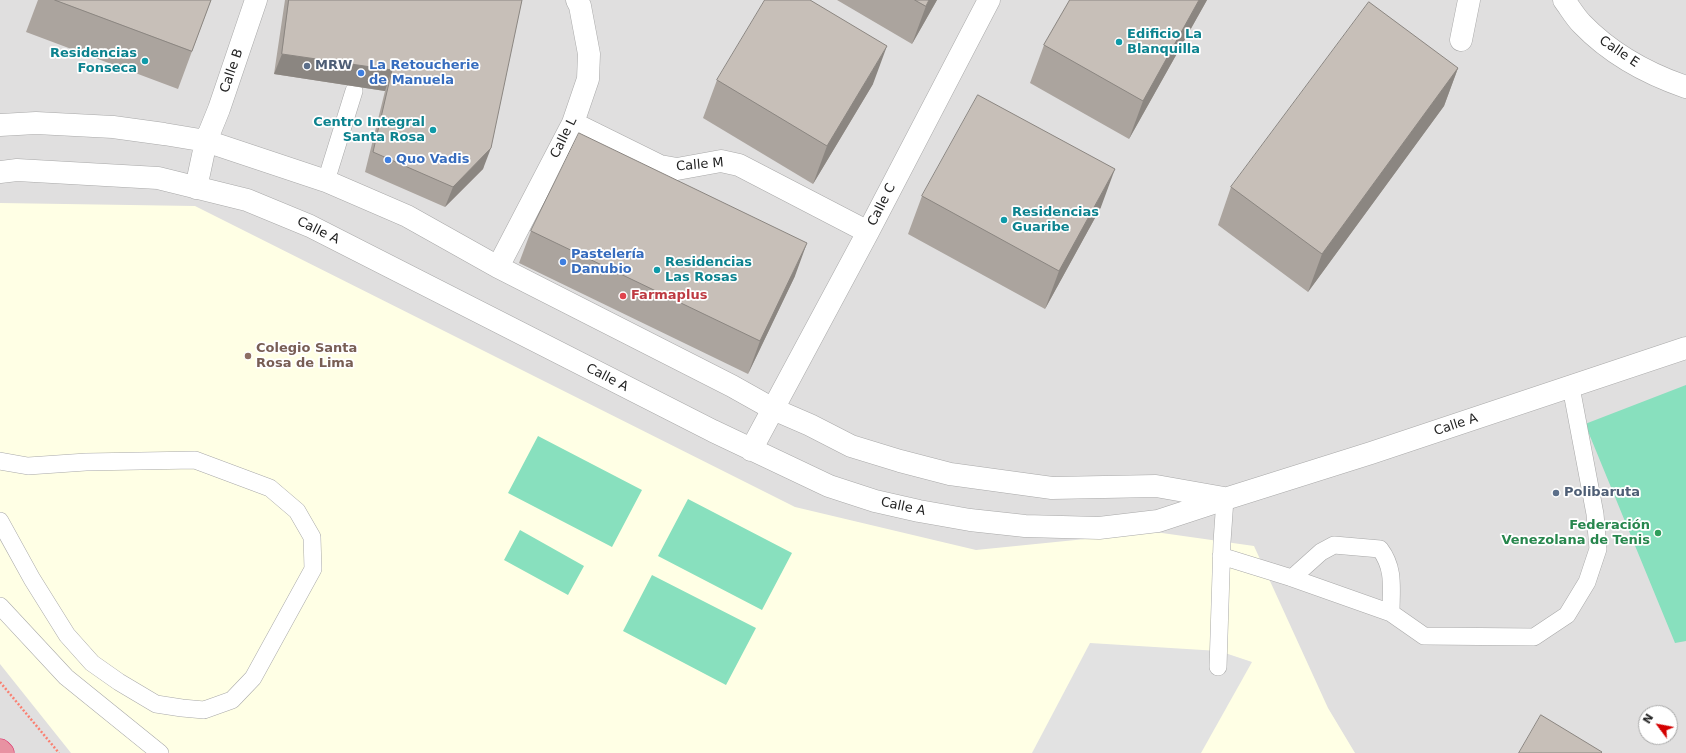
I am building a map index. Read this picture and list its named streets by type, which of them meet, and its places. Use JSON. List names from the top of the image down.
{
  "streets": {
    "street": [
      "Calle E",
      "Calle B",
      "Calle L",
      "Calle M",
      "Calle C",
      "Calle A"
    ]
  },
  "crossings": [
    ["Calle B", "Calle A"],
    ["Calle L", "Calle M"],
    ["Calle L", "Calle A"],
    ["Calle M", "Calle C"],
    ["Calle C", "Calle A"]
  ],
  "places": [
    "Edificio La Blanquilla",
    "Residencias Fonseca",
    "MRW",
    "La Retoucherie de Manuela",
    "Centro Integral Santa Rosa",
    "Quo Vadis",
    "Residencias Guaribe",
    "Pastelería Danubio",
    "Residencias Las Rosas",
    "Farmaplus",
    "Colegio Santa Rosa de Lima",
    "Polibaruta",
    "Federación Venezolana de Tenis"
  ],
  "north": "top left"
}
